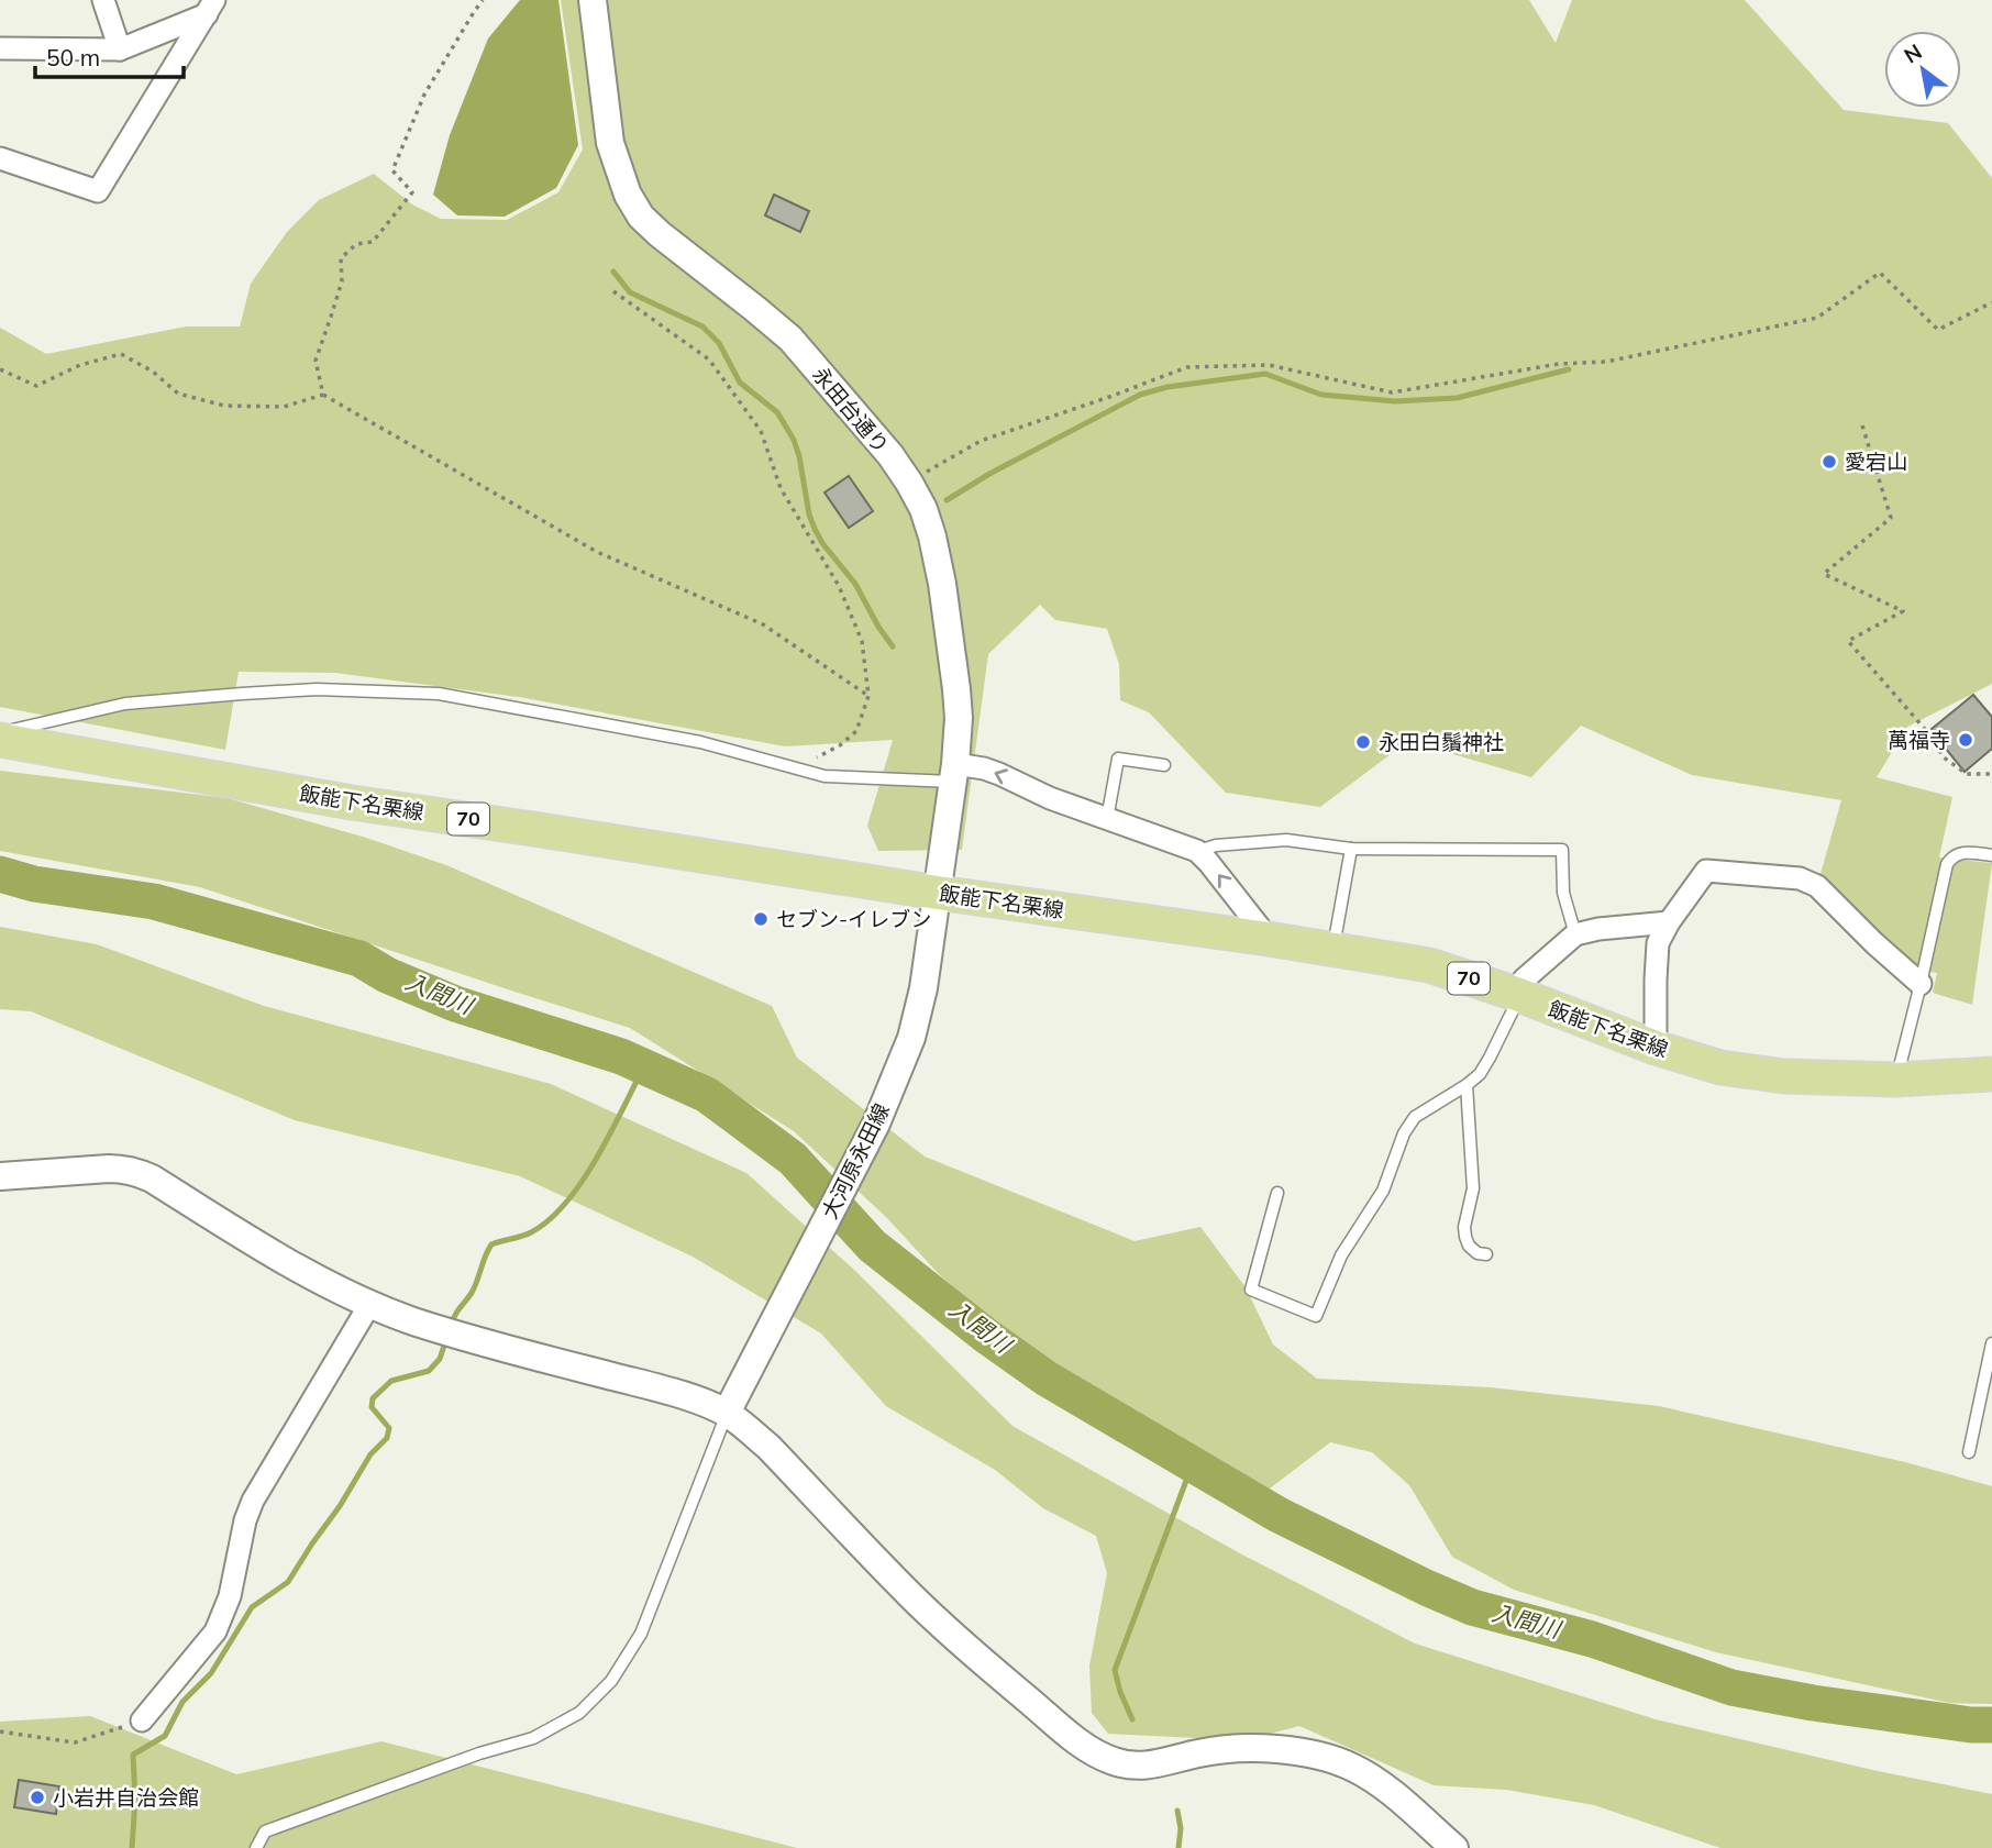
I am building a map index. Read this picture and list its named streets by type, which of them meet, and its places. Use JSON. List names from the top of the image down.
{
  "streets": {
    "main road": ["飯能下名栗線", "70"],
    "street": ["永田台通り", "大河原永田線"]
  },
  "crossings": [
    ["永田台通り", "飯能下名栗線"],
    ["永田台通り", "大河原永田線"],
    ["飯能下名栗線", "大河原永田線"]
  ],
  "water": ["入間川"],
  "places": [
    "愛宕山",
    "萬福寺",
    "永田白鬚神社",
    "セブン-イレブン",
    "小岩井自治会館"
  ],
  "scale_bar": "50 m",
  "north": "top left"
}
